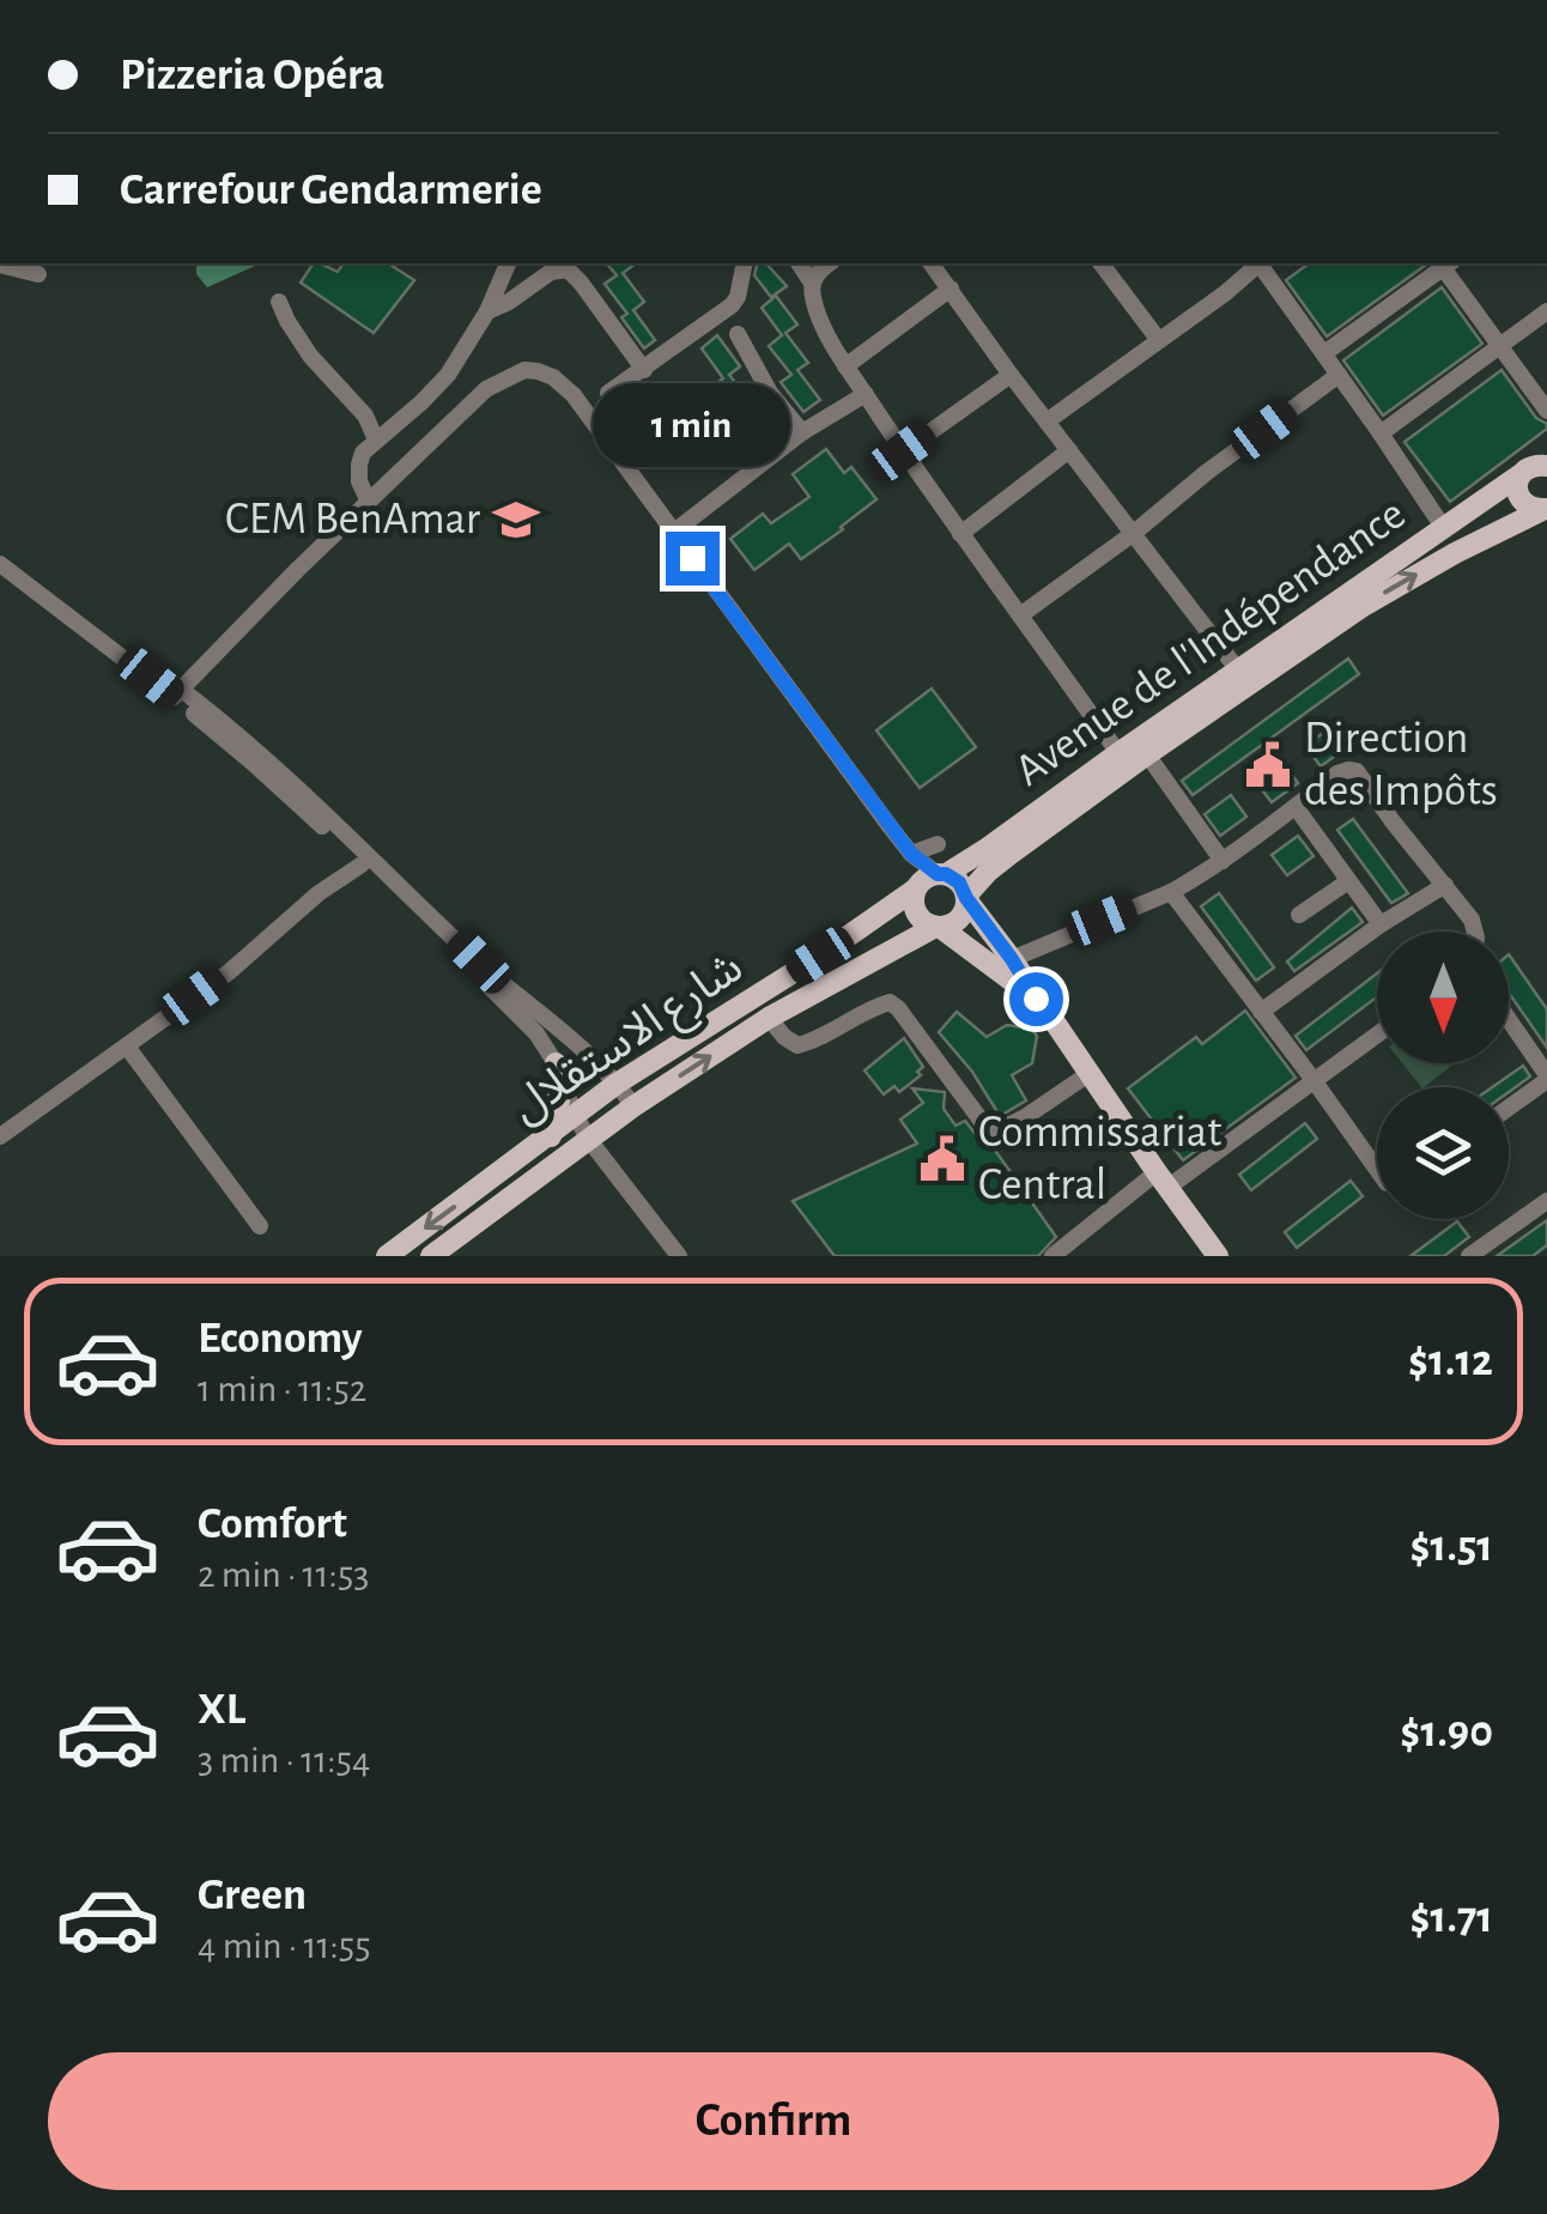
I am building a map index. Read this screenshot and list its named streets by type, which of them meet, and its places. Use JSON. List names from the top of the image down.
{
  "streets": {
    "main road": ["Avenue de l'Indépendance", "شارع الاستقلال"]
  },
  "crossings": [
    ["Avenue de l'Indépendance", "شارع الاستقلال"]
  ],
  "places": {
    "school or university": ["CEM BenAmar"],
    "public building": ["Direction des Impôts", "Commissariat Central"]
  },
  "north": "bottom",
  "page": {
    "banner": ["Pizzeria Opéra", "Carrefour Gendarmerie"],
    "bubble": "1 min",
    "list": [
      {
        "name": "Economy",
        "note": "1 min · 11:52",
        "value": "$1.12"
      },
      {
        "name": "Comfort",
        "note": "2 min · 11:53",
        "value": "$1.51"
      },
      {
        "name": "XL",
        "note": "3 min · 11:54",
        "value": "$1.90"
      },
      {
        "name": "Green",
        "note": "4 min · 11:55",
        "value": "$1.71"
      }
    ],
    "buttons": "Confirm"
  }
}
